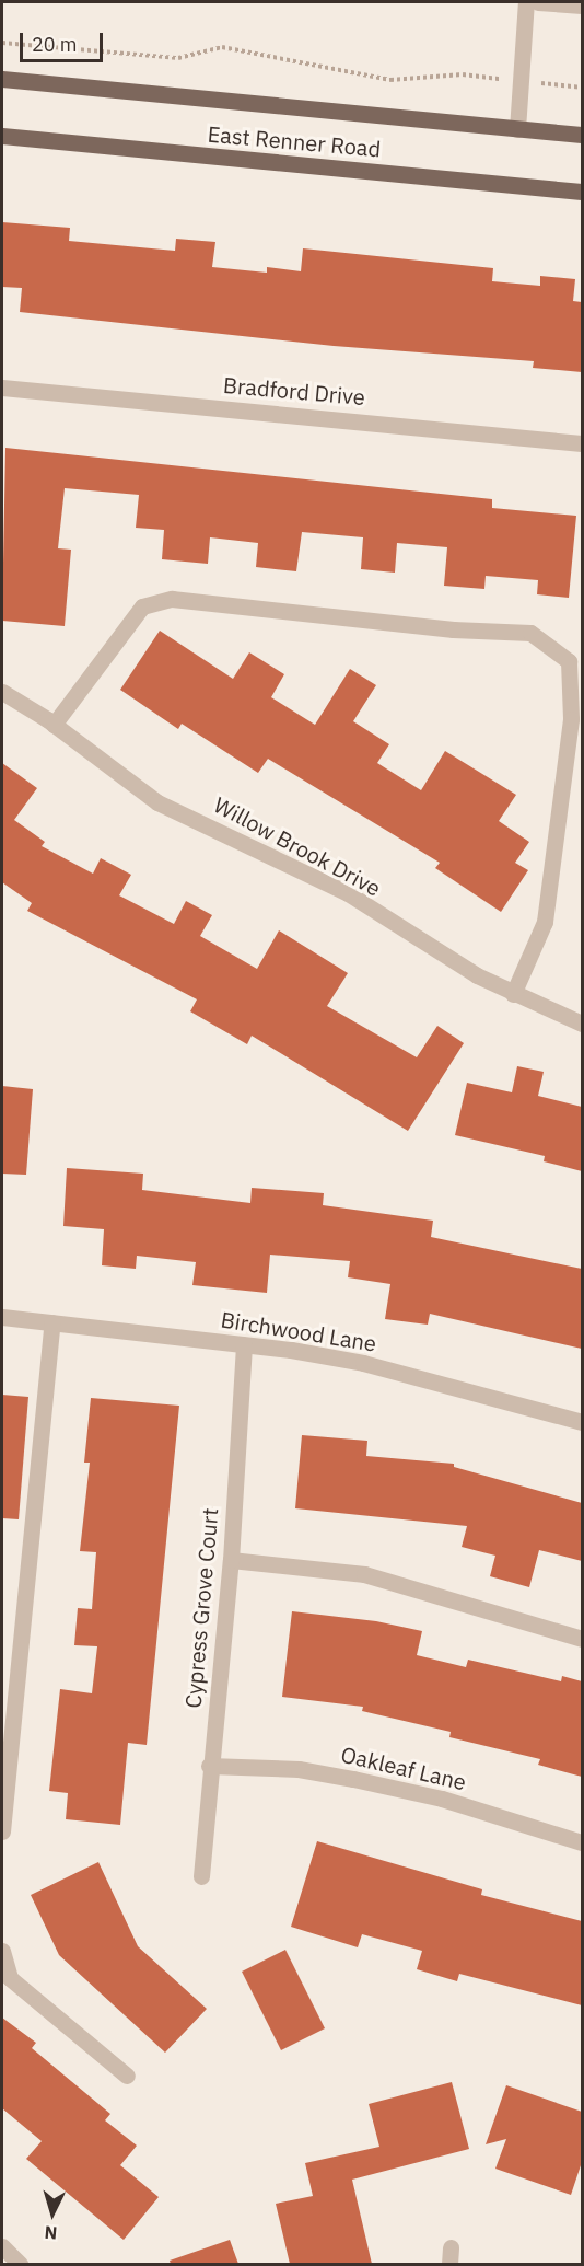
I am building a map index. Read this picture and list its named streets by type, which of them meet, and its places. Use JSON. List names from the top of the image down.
{
  "streets": {
    "main road": ["East Renner Road"],
    "street": [
      "Bradford Drive",
      "Willow Brook Drive",
      "Birchwood Lane",
      "Cypress Grove Court",
      "Oakleaf Lane"
    ]
  },
  "crossings": [
    ["Birchwood Lane", "Cypress Grove Court"],
    ["Cypress Grove Court", "Oakleaf Lane"]
  ],
  "scale_bar": "20 m",
  "north": "bottom"
}
